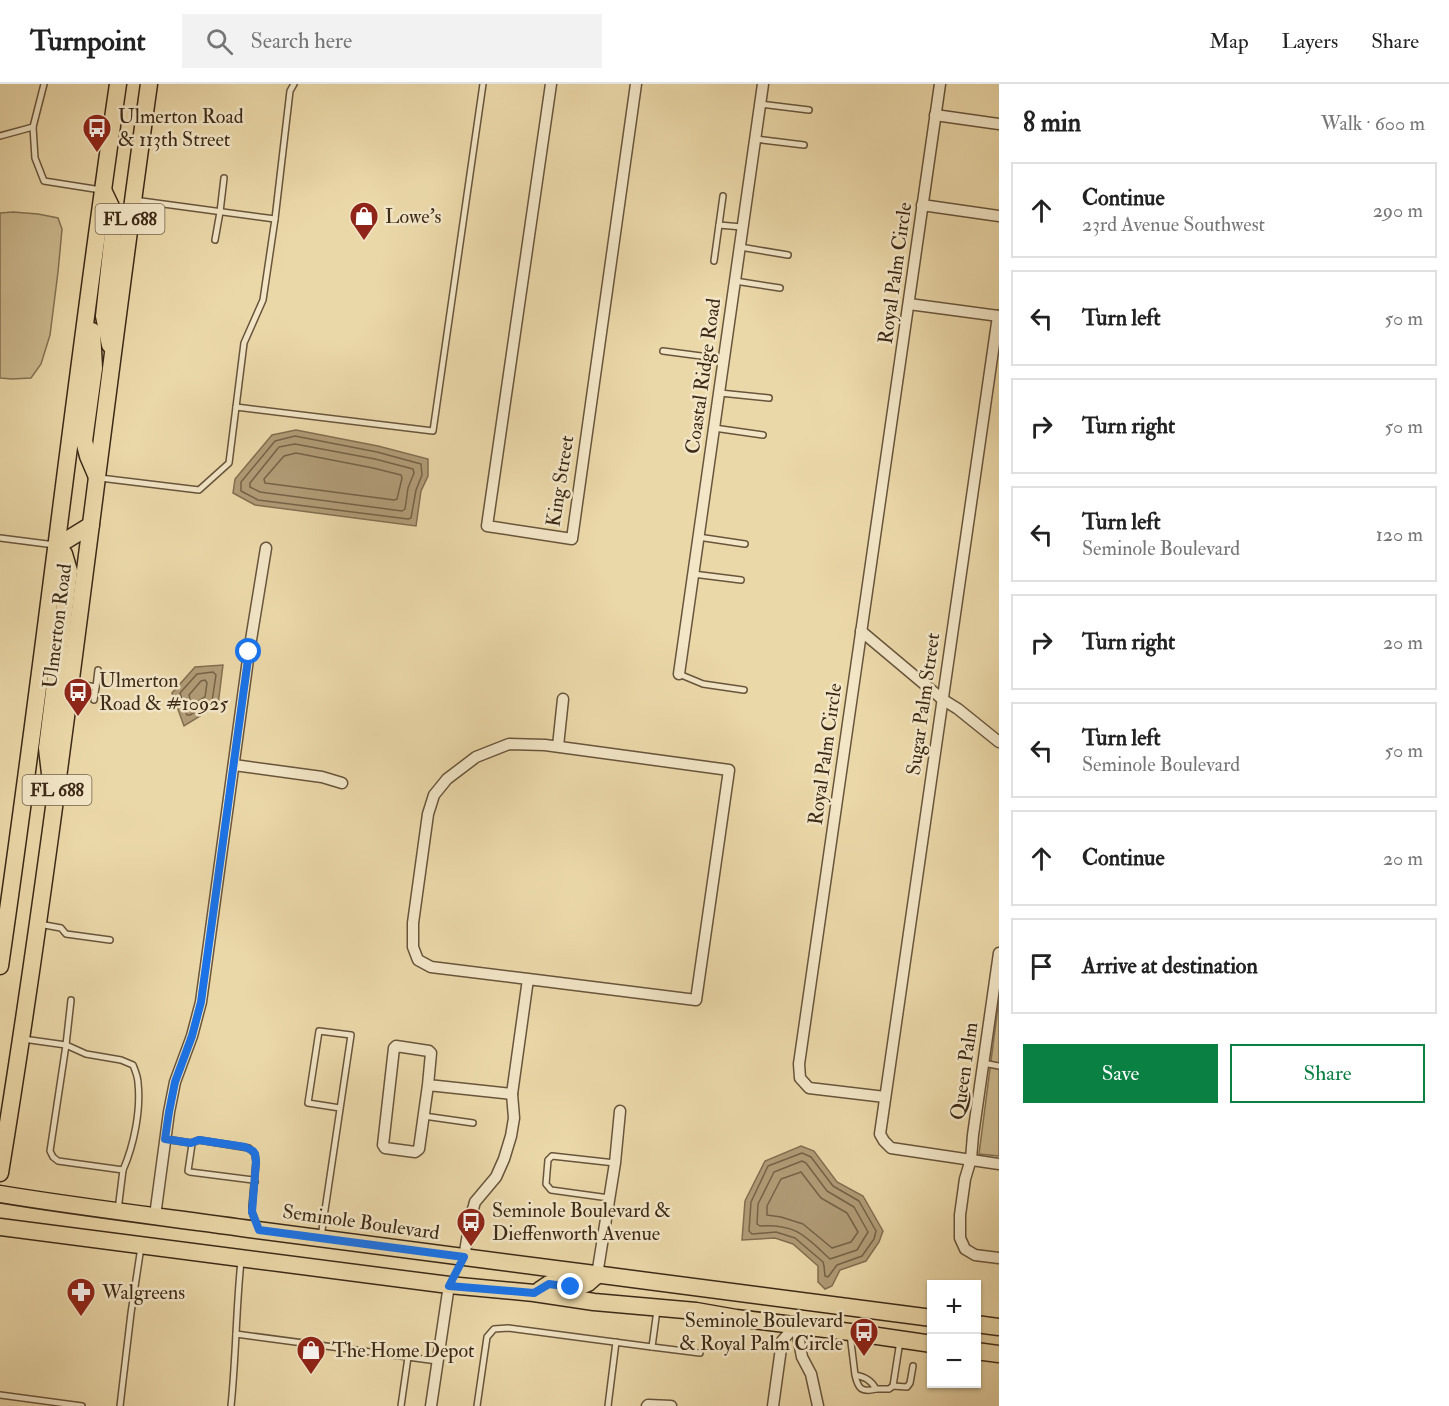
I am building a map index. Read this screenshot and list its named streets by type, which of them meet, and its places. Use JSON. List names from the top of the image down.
{
  "streets": {
    "main road": ["FL 688", "Ulmerton Road", "Seminole Boulevard"],
    "street": [
      "Royal Palm Circle",
      "Coastal Ridge Road",
      "King Street",
      "Sugar Palm Street",
      "Queen Palm"
    ]
  },
  "crossings": [
    ["Royal Palm Circle", "Sugar Palm Street"]
  ],
  "places": {
    "bus stop": [
      "Ulmerton Road & 113th Street",
      "Ulmerton Road & #10925",
      "Seminole Boulevard & Dieffenworth Avenue",
      "Seminole Boulevard & Royal Palm Circle"
    ],
    "shop": ["Lowe's", "The Home Depot"],
    "pharmacy": ["Walgreens"]
  },
  "page": {
    "header": "Turnpoint",
    "search": "Search here",
    "nav": ["Map", "Layers", "Share"],
    "heading": ["8 min", "Walk · 600 m"],
    "list": [
      ["Continue", "23rd Avenue Southwest", "290 m"],
      ["Turn left", "50 m"],
      ["Turn right", "50 m"],
      ["Turn left", "Seminole Boulevard", "120 m"],
      ["Turn right", "20 m"],
      ["Turn left", "Seminole Boulevard", "50 m"],
      ["Continue", "20 m"],
      "Arrive at destination"
    ],
    "buttons": ["Save", "Share"],
    "map_buttons": ["+", "−"]
  }
}
